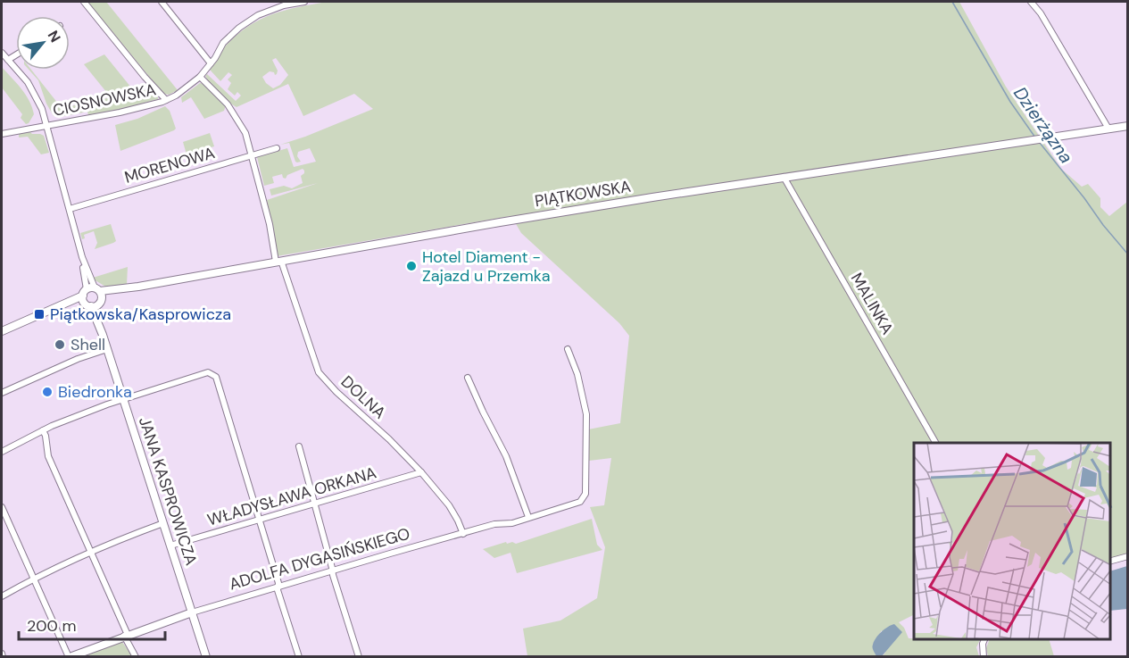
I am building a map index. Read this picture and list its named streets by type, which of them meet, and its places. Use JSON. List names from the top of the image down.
{
  "streets": {
    "main road": ["PIĄTKOWSKA", "JANA KASPROWICZA", "ADOLFA DYGASIŃSKIEGO"],
    "street": [
      "CIOSNOWSKA",
      "MORENOWA",
      "MALINKA",
      "DOLNA",
      "WŁADYSŁAWA ORKANA"
    ]
  },
  "crossings": [
    ["CIOSNOWSKA", "DOLNA"],
    ["MORENOWA", "DOLNA"],
    ["PIĄTKOWSKA", "MALINKA"],
    ["PIĄTKOWSKA", "DOLNA"],
    ["PIĄTKOWSKA", "JANA KASPROWICZA"],
    ["DOLNA", "WŁADYSŁAWA ORKANA"],
    ["DOLNA", "ADOLFA DYGASIŃSKIEGO"],
    ["JANA KASPROWICZA", "WŁADYSŁAWA ORKANA"],
    ["JANA KASPROWICZA", "ADOLFA DYGASIŃSKIEGO"]
  ],
  "water": ["Dzierżązna"],
  "places": {
    "other": ["Hotel Diament - Zajazd u Przemka", "Shell", "Biedronka"],
    "transit": ["Piątkowska/Kasprowicza"]
  },
  "scale_bar": "200 m",
  "north": "top right"
}
